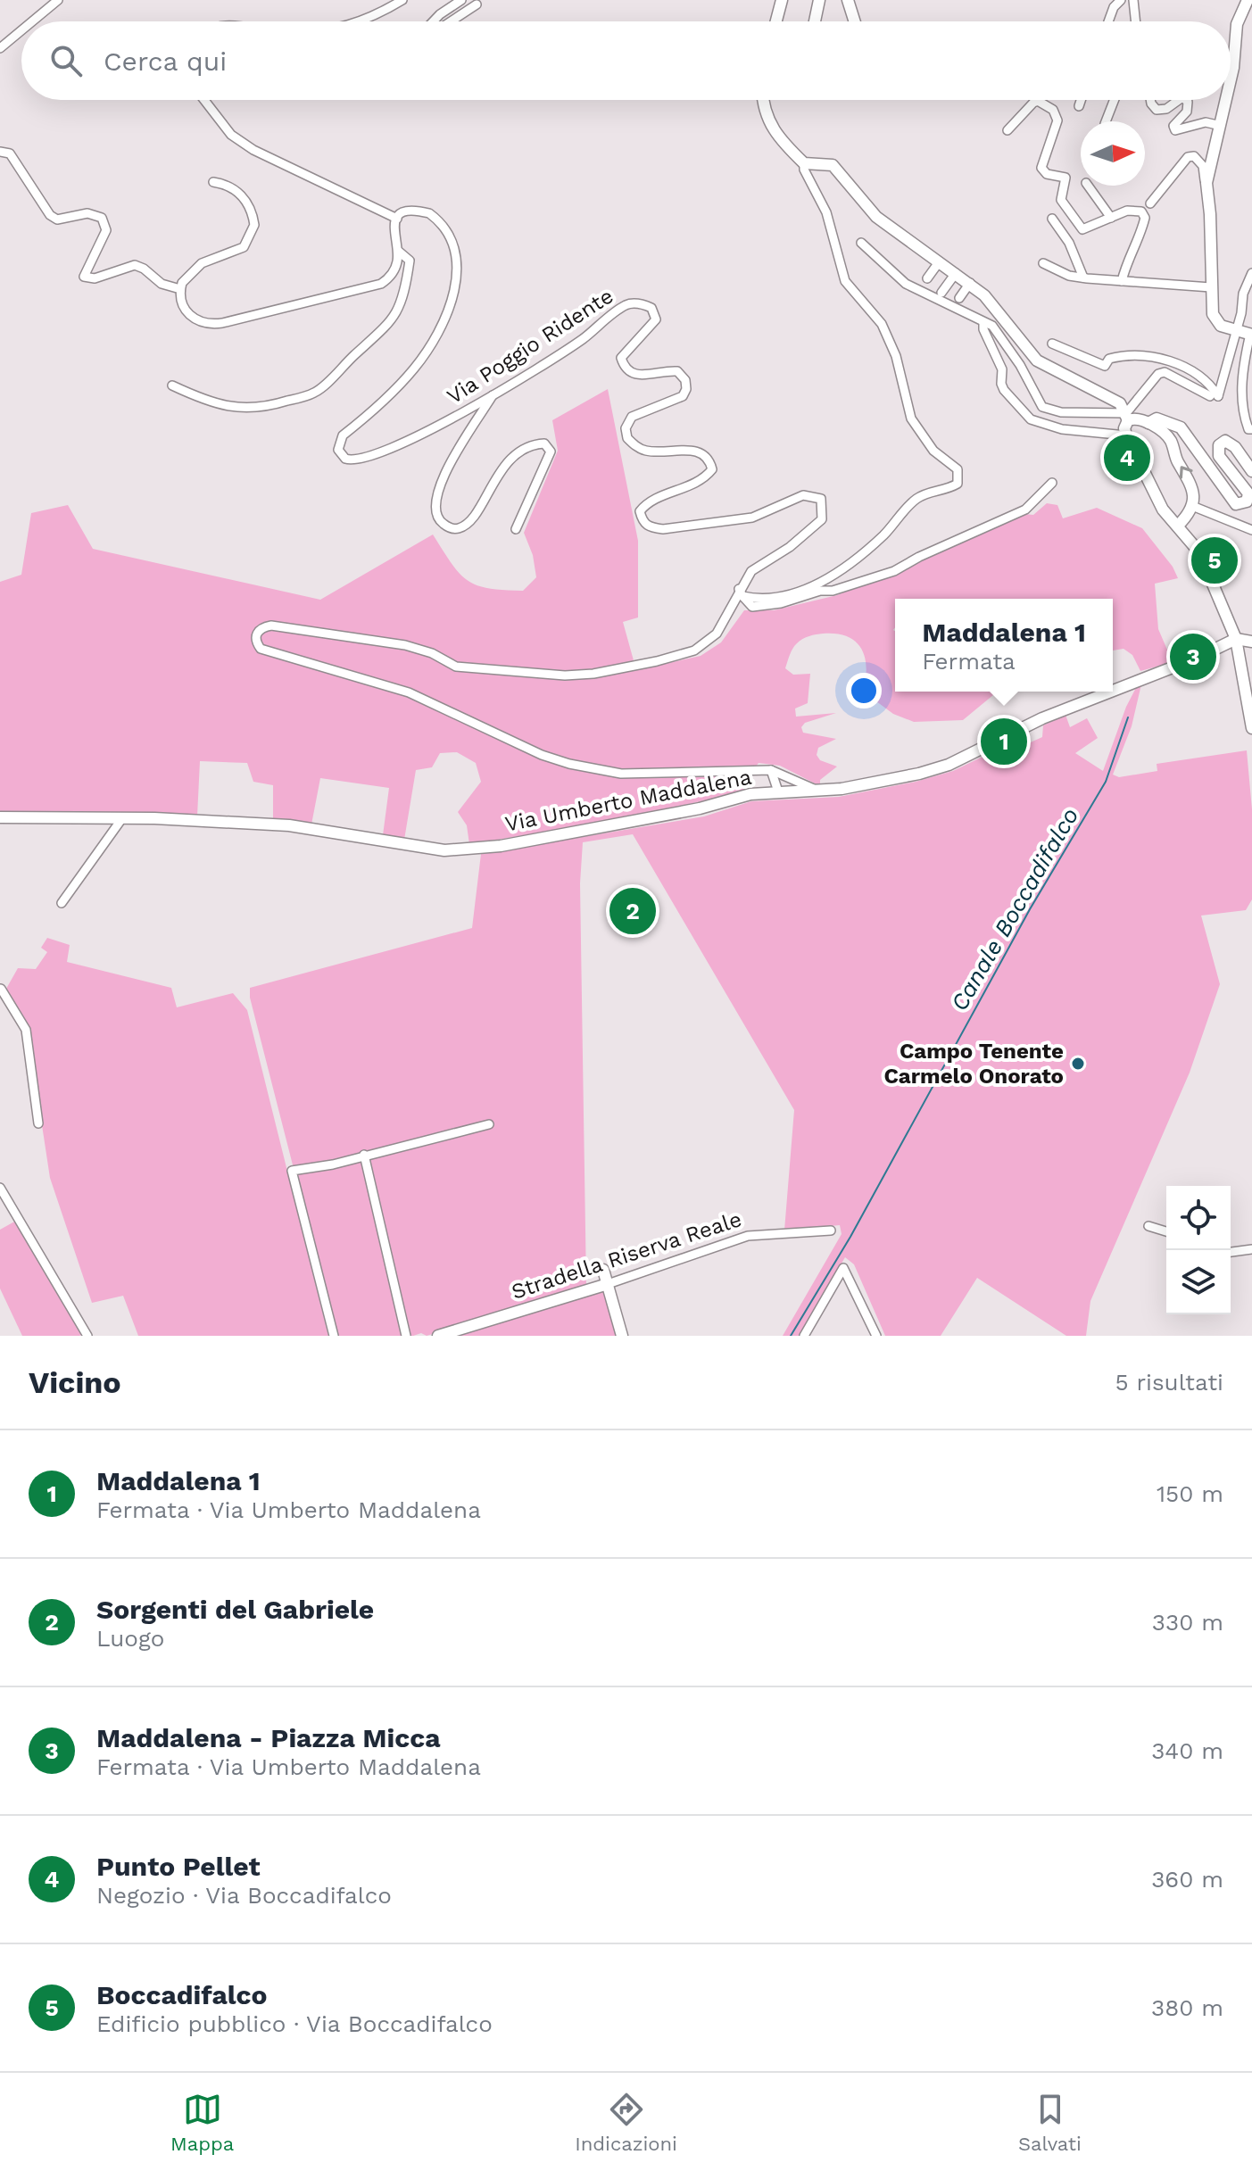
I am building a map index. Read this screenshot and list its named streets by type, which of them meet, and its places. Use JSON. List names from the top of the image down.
{
  "streets": {
    "street": ["Via Poggio Ridente", "Via Umberto Maddalena", "Stradella Riserva Reale"]
  },
  "crossings": [
    ["Via Poggio Ridente", "Via Umberto Maddalena"]
  ],
  "water": ["Canale Boccadifalco"],
  "places": ["Campo Tenente Carmelo Onorato"],
  "north": "right",
  "page": {
    "search": "Cerca qui",
    "pins": [
      "4",
      "5",
      "3",
      "1",
      "2"
    ],
    "popup": ["Maddalena 1", "Fermata"],
    "heading": ["Vicino", "5 risultati"],
    "list": [
      {
        "mark": "1",
        "name": "Maddalena 1",
        "note": "Fermata · Via Umberto Maddalena",
        "value": "150 m"
      },
      {
        "mark": "2",
        "name": "Sorgenti del Gabriele",
        "note": "Luogo",
        "value": "330 m"
      },
      {
        "mark": "3",
        "name": "Maddalena - Piazza Micca",
        "note": "Fermata · Via Umberto Maddalena",
        "value": "340 m"
      },
      {
        "mark": "4",
        "name": "Punto Pellet",
        "note": "Negozio · Via Boccadifalco",
        "value": "360 m"
      },
      {
        "mark": "5",
        "name": "Boccadifalco",
        "note": "Edificio pubblico · Via Boccadifalco",
        "value": "380 m"
      }
    ],
    "nav": ["Mappa", "Indicazioni", "Salvati"]
  }
}
